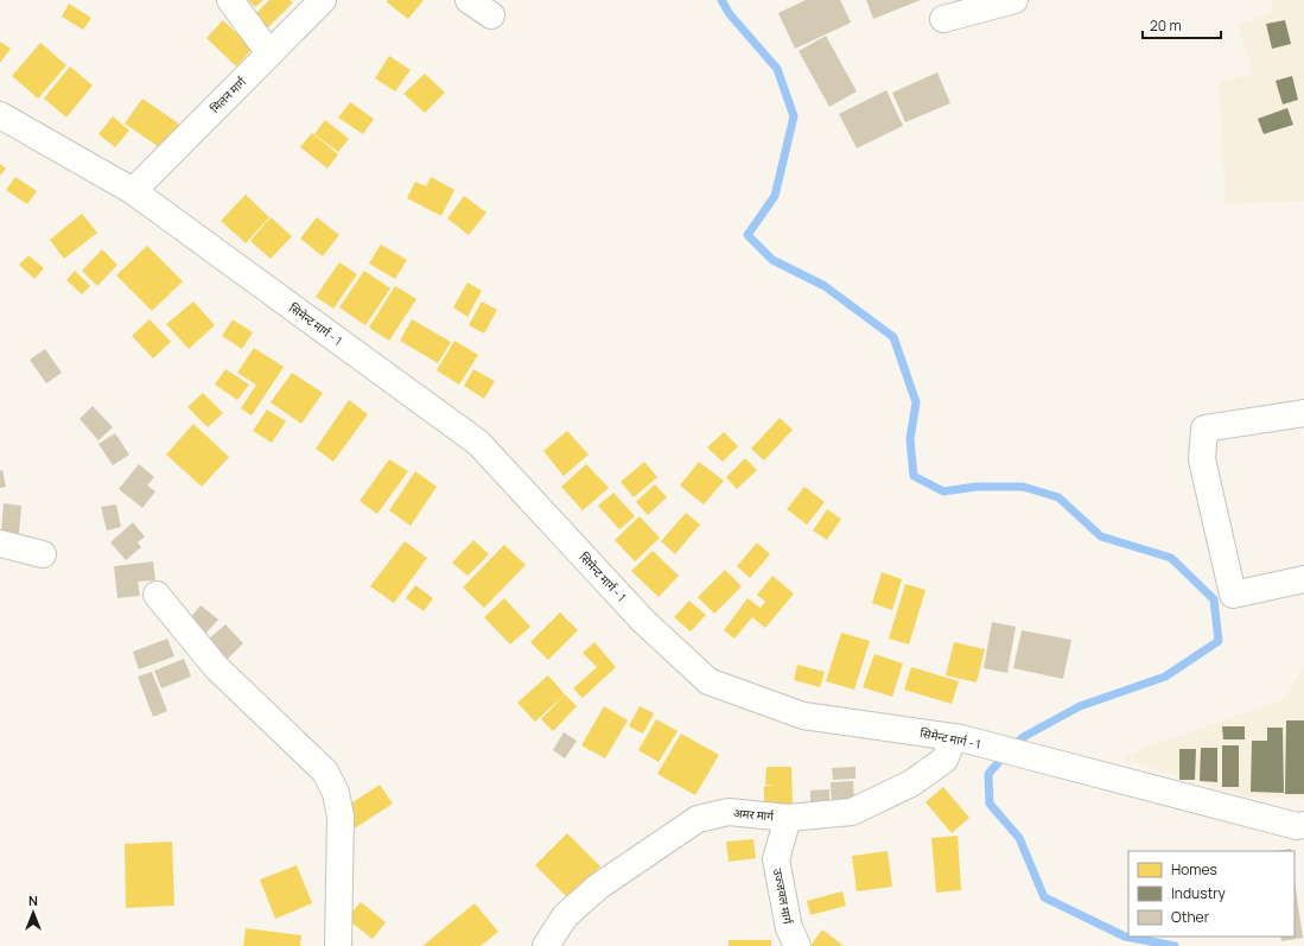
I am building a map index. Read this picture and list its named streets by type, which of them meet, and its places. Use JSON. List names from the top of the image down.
{
  "streets": {
    "street": [
      "मिलन मार्ग",
      "सिमेन्ट मार्ग - 1",
      "अमर मार्ग",
      "उज्जवल मार्ग"
    ]
  },
  "crossings": [
    ["मिलन मार्ग", "सिमेन्ट मार्ग - 1"],
    ["सिमेन्ट मार्ग - 1", "अमर मार्ग"],
    ["अमर मार्ग", "उज्जवल मार्ग"]
  ],
  "legend": ["Homes", "Industry", "Other"],
  "scale_bar": "20 m",
  "north": "top"
}
